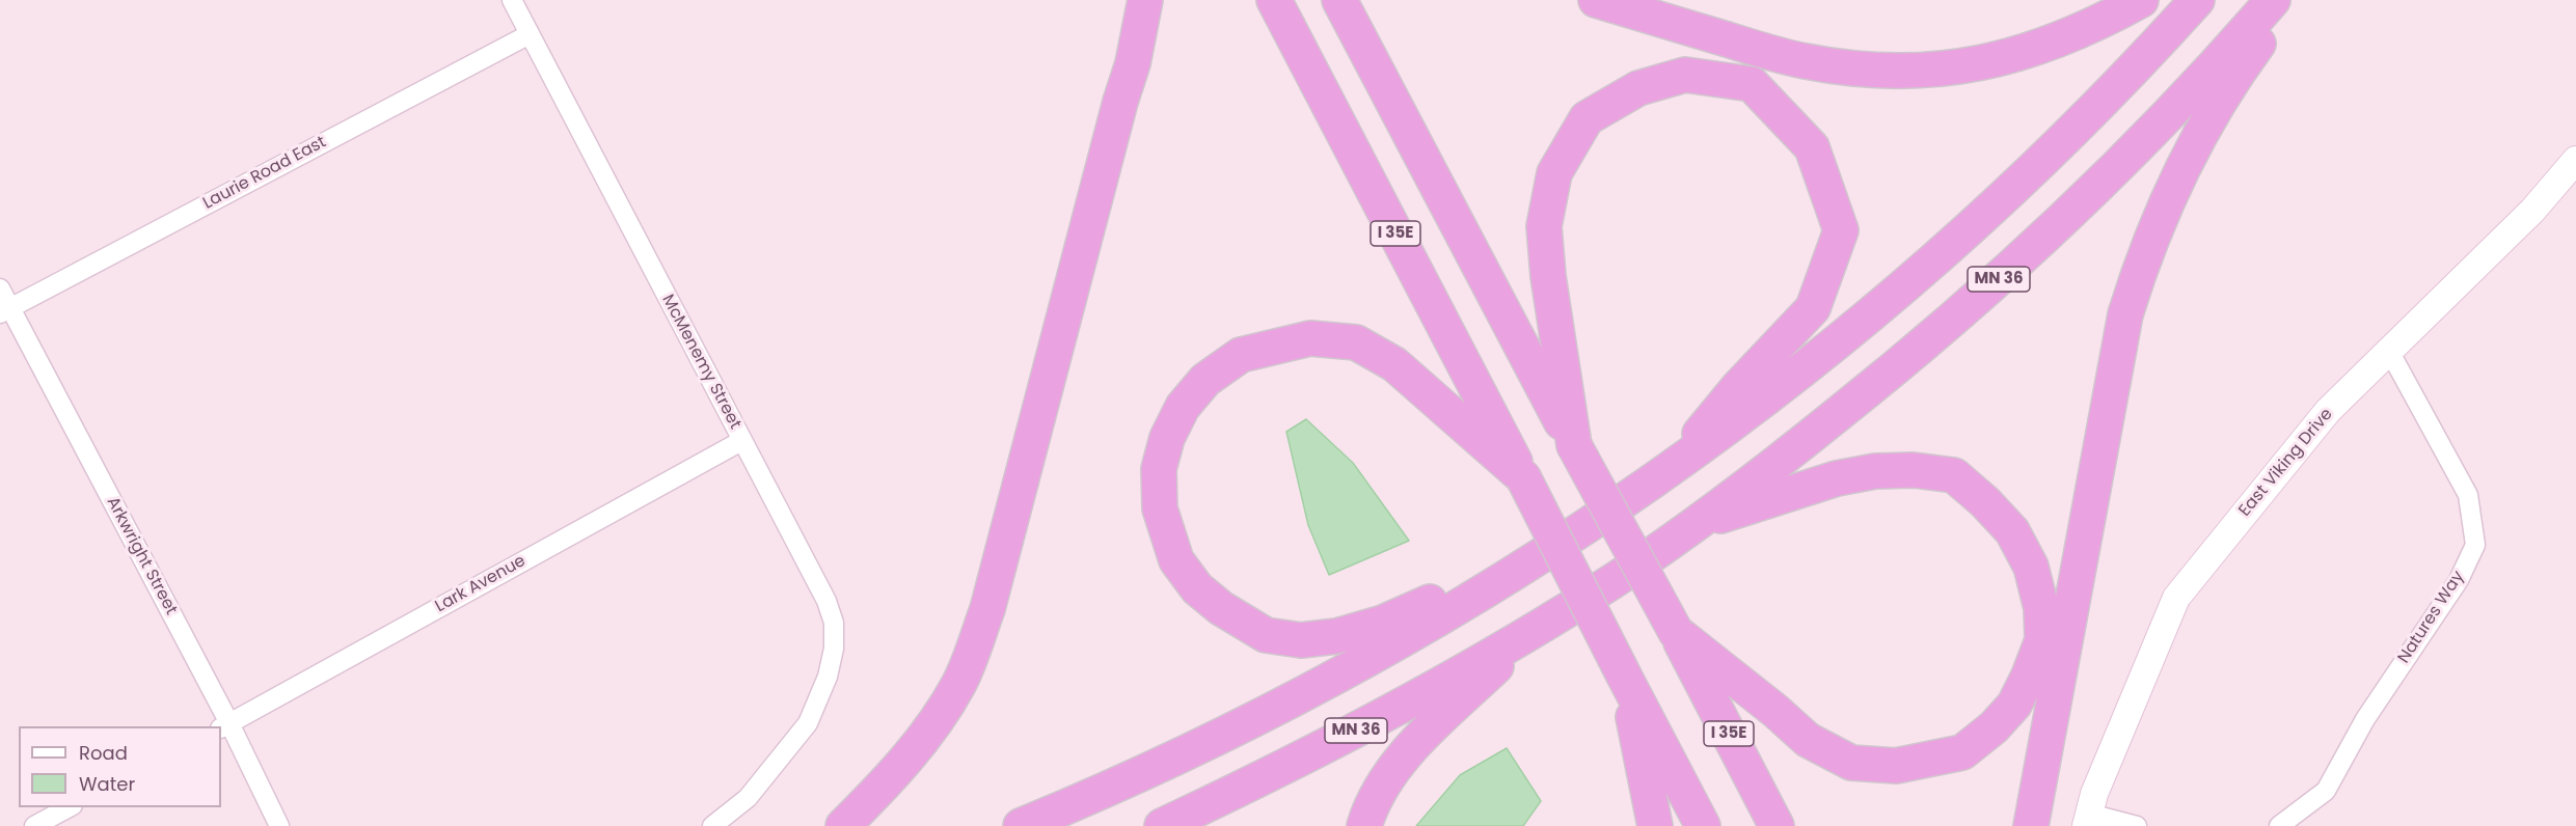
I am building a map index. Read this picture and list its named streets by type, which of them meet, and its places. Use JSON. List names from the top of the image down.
{
  "streets": {
    "highway": ["I 35E", "MN 36"],
    "street": [
      "Laurie Road East",
      "McMenemy Street",
      "East Viking Drive",
      "Arkwright Street",
      "Lark Avenue",
      "Natures Way"
    ]
  },
  "crossings": [
    ["Laurie Road East", "McMenemy Street"],
    ["Laurie Road East", "Arkwright Street"],
    ["McMenemy Street", "Lark Avenue"],
    ["East Viking Drive", "Natures Way"],
    ["Arkwright Street", "Lark Avenue"]
  ],
  "legend": ["Road", "Water"]
}
